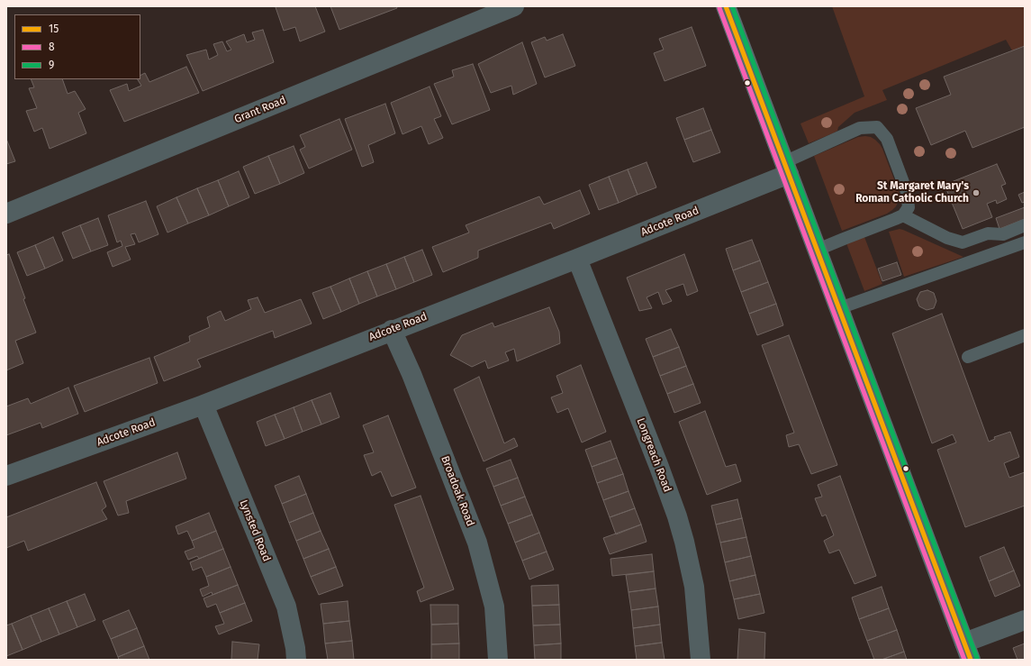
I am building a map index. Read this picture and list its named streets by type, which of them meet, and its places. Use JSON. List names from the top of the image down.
{
  "streets": {
    "street": [
      "Grant Road",
      "Adcote Road",
      "Longreach Road",
      "Broadoak Road",
      "Lynsted Road"
    ]
  },
  "crossings": [
    ["Adcote Road", "Longreach Road"],
    ["Adcote Road", "Broadoak Road"],
    ["Adcote Road", "Lynsted Road"]
  ],
  "places": ["St Margaret Mary's Roman Catholic Church"],
  "lines": ["transit line 15", "transit line 9", "transit line 8"],
  "legend": ["15", "8", "9"]
}
